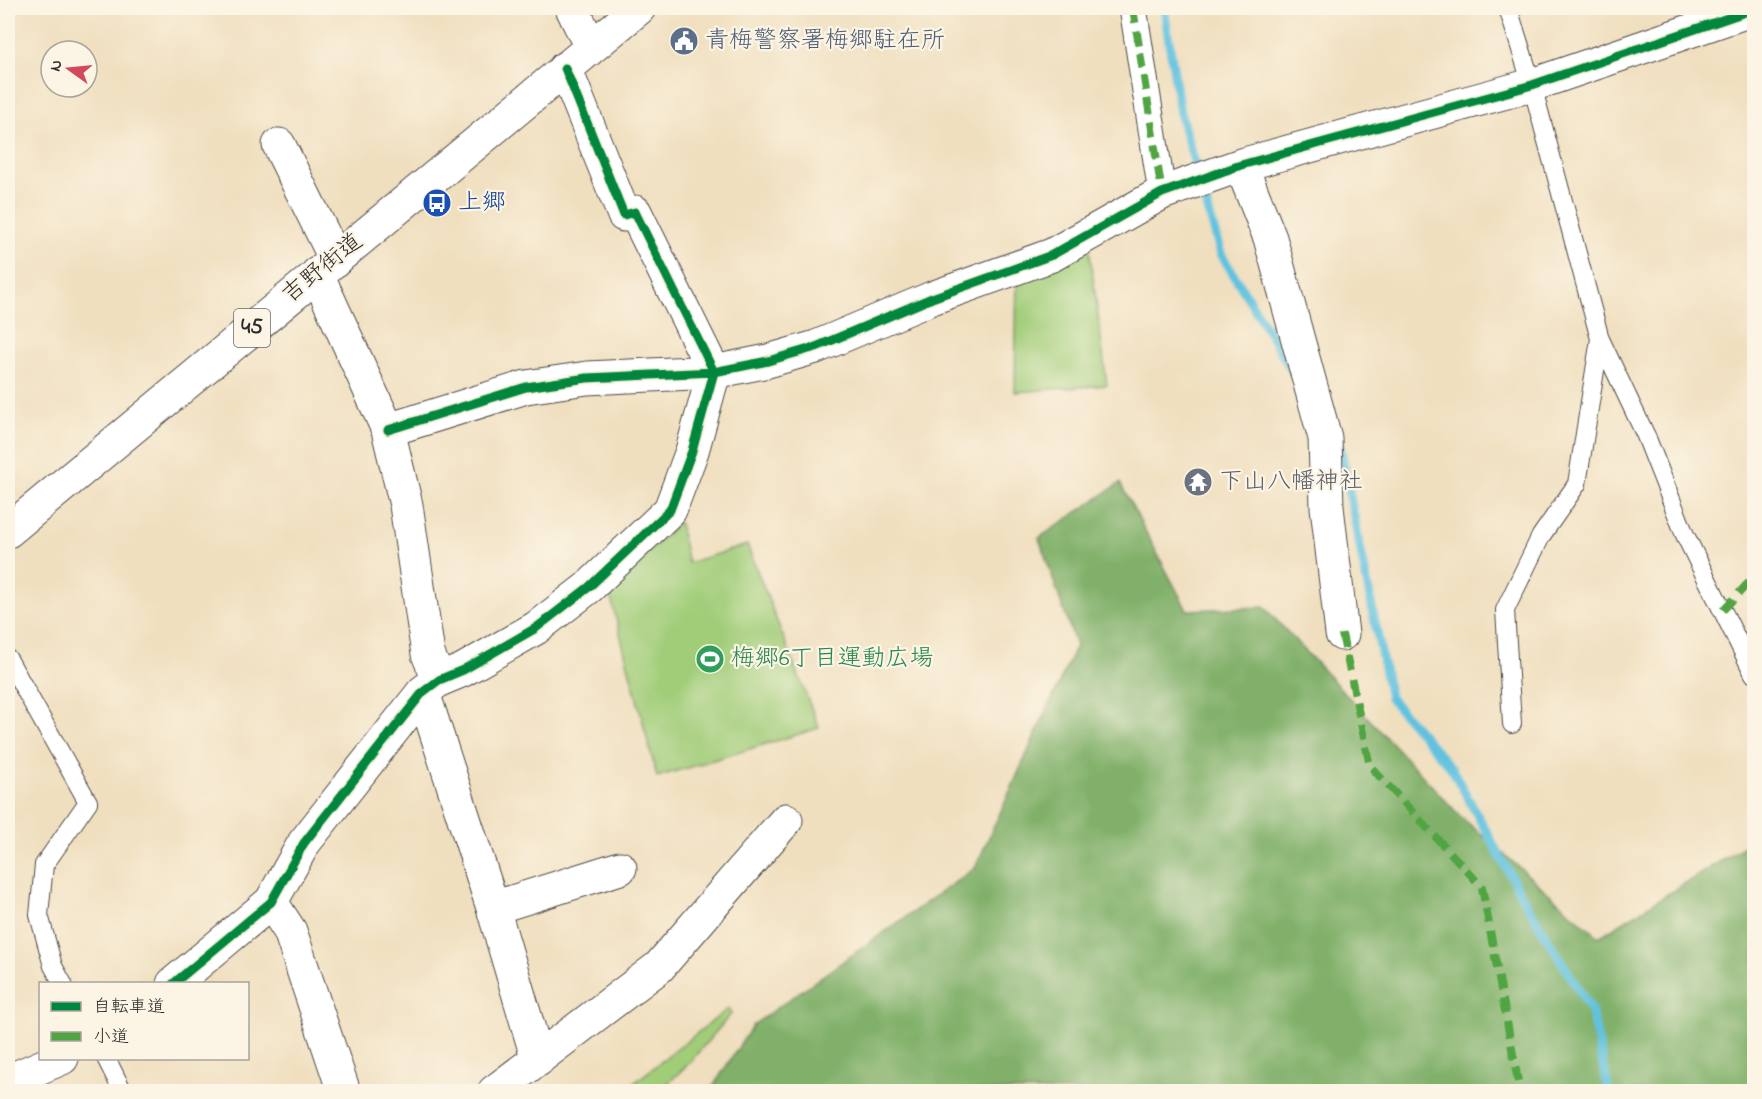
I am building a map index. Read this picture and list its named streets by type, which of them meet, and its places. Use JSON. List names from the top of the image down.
{
  "streets": {
    "street": ["吉野街道", "45"]
  },
  "places": {
    "public building": ["青梅警察署梅郷駐在所"],
    "bus stop": ["上郷"],
    "temple": ["下山八幡神社"],
    "sports": ["梅郷6丁目運動広場"]
  },
  "legend": ["自転車道", "小道"],
  "north": "left"
}
